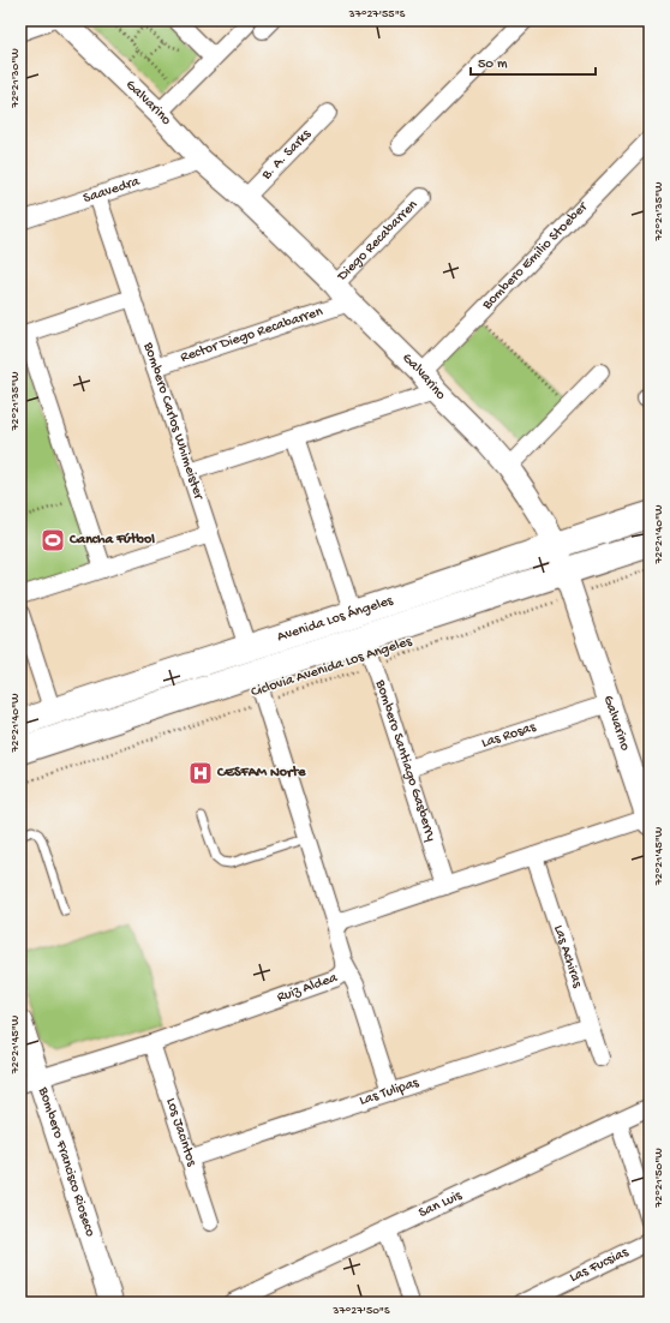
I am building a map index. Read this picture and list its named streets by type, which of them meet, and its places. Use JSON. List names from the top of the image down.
{
  "streets": {
    "main road": ["Galvarino", "Avenida Los Ángeles", "Bombero Francisco Rioseco"],
    "street": [
      "B. A. Sarks",
      "Saavedra",
      "Diego Recabarren",
      "Bombero Emilio Stoeber",
      "Rector Diego Recabarren",
      "Bombero Carlos Whimeister",
      "Las Rosas",
      "Bombero Santiago Gasberry",
      "Las Achiras",
      "Ruiz Aldea",
      "Las Tulipas",
      "Los Jacintos",
      "San Luis",
      "Las Fucsias"
    ],
    "path": ["Ciclovia Avenida Los Angeles"]
  },
  "crossings": [
    ["Galvarino", "B. A. Sarks"],
    ["Galvarino", "Saavedra"],
    ["Galvarino", "Diego Recabarren"],
    ["Galvarino", "Bombero Emilio Stoeber"],
    ["Galvarino", "Rector Diego Recabarren"],
    ["Galvarino", "Avenida Los Ángeles"],
    ["Galvarino", "Ciclovia Avenida Los Angeles"],
    ["Galvarino", "Las Rosas"],
    ["Saavedra", "Bombero Carlos Whimeister"],
    ["Rector Diego Recabarren", "Bombero Carlos Whimeister"],
    ["Bombero Carlos Whimeister", "Avenida Los Ángeles"],
    ["Avenida Los Ángeles", "Bombero Santiago Gasberry"],
    ["Ciclovia Avenida Los Angeles", "Bombero Santiago Gasberry"],
    ["Las Rosas", "Bombero Santiago Gasberry"],
    ["Las Achiras", "Las Tulipas"],
    ["Ruiz Aldea", "Los Jacintos"],
    ["Ruiz Aldea", "Bombero Francisco Rioseco"],
    ["Las Tulipas", "Los Jacintos"]
  ],
  "places": {
    "sports": ["Cancha Fútbol"],
    "hospital": ["CESFAM Norte"]
  },
  "scale_bar": "50 m",
  "coordinates": [
    "37°27'55\"S",
    "72°21'30\"W",
    "72°21'35\"W",
    "72°21'40\"W",
    "72°21'45\"W",
    "72°21'50\"W",
    "37°27'50\"S"
  ]
}
